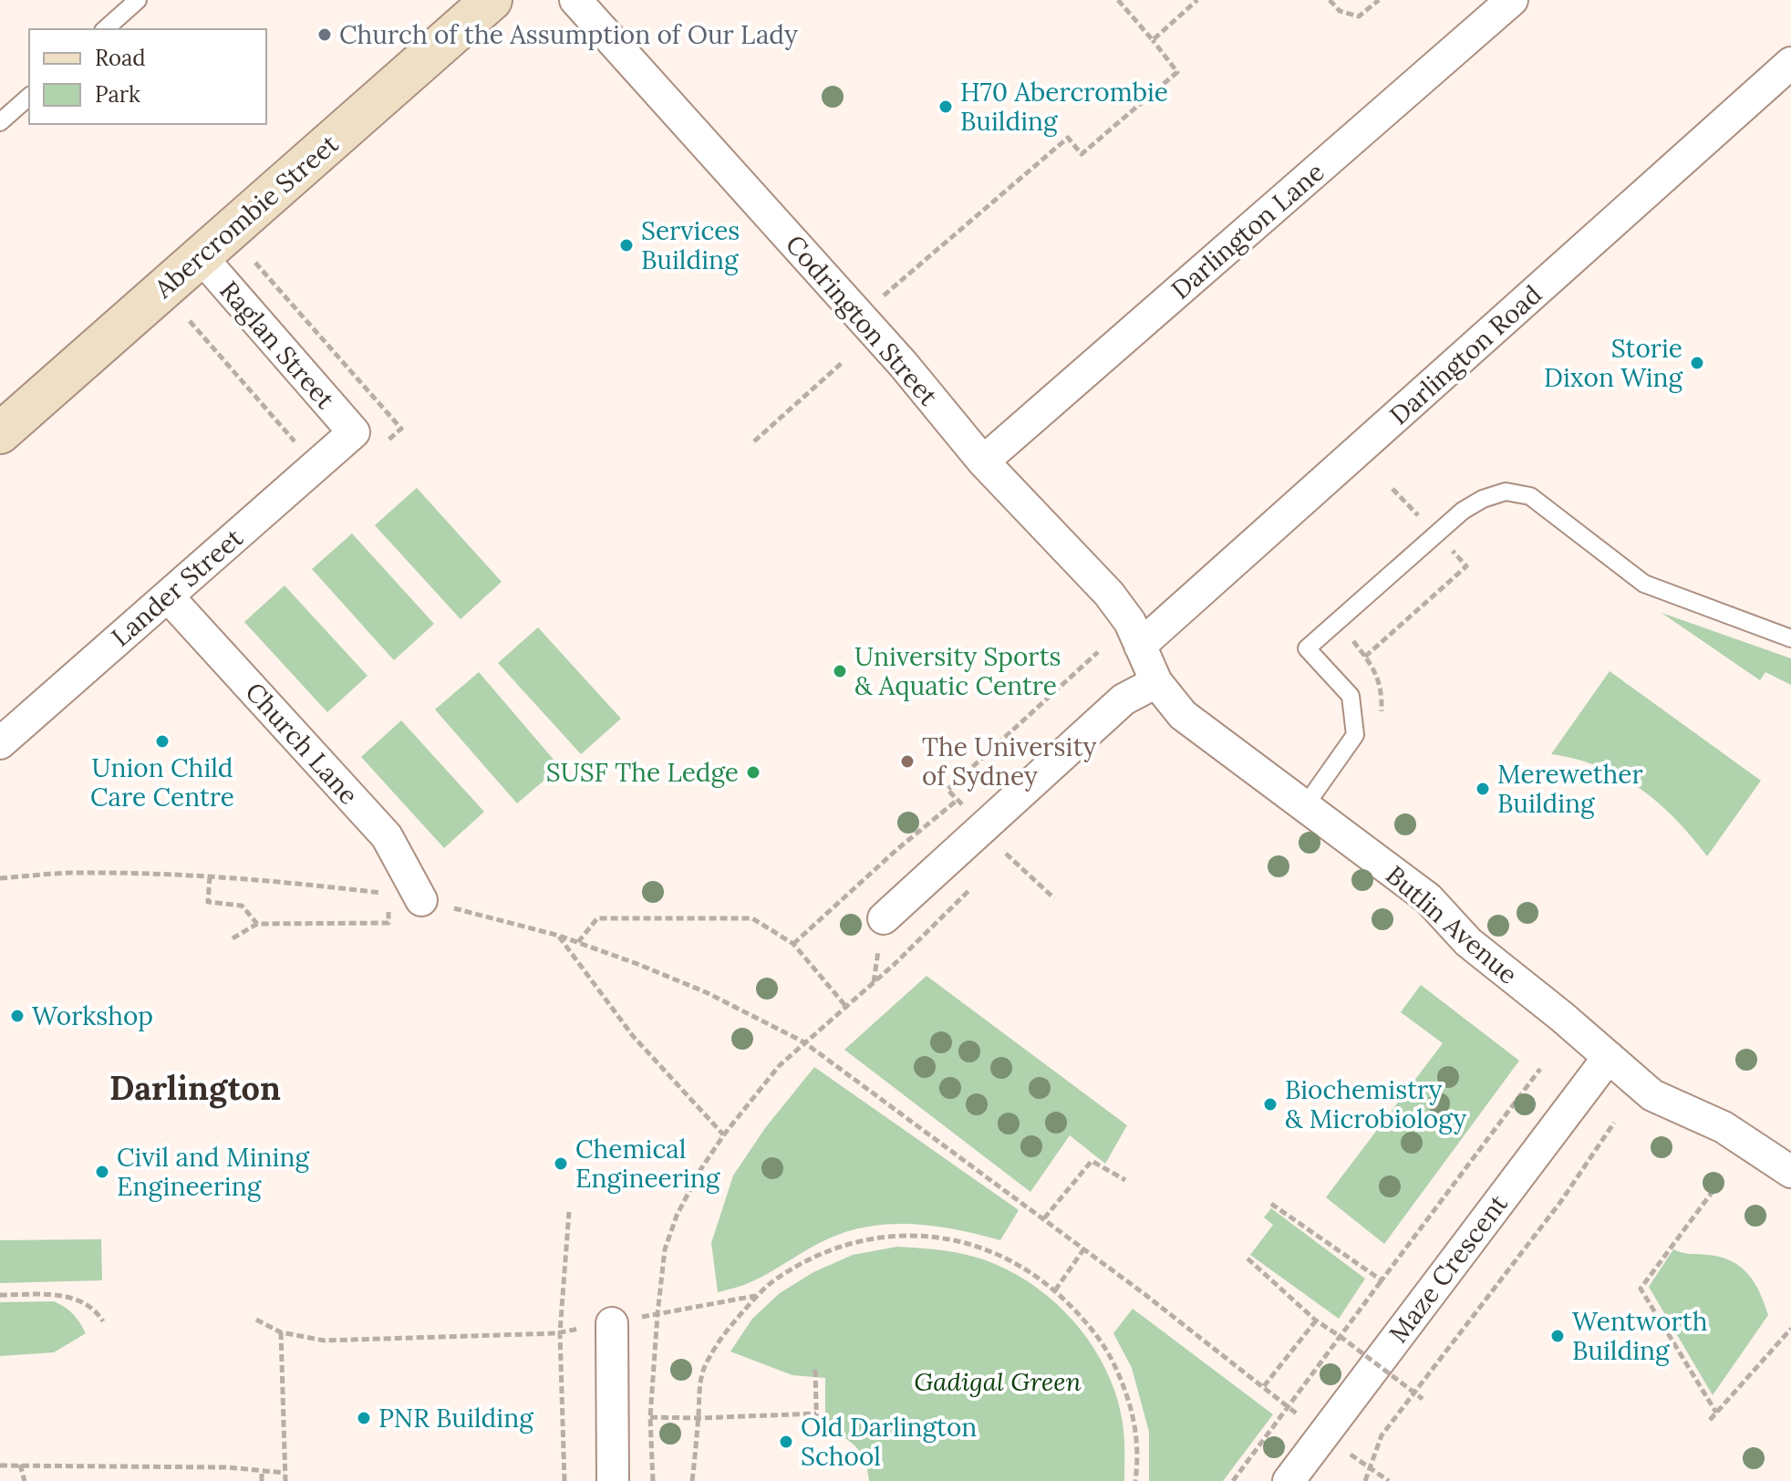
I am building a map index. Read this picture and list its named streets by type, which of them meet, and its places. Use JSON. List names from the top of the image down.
{
  "streets": {
    "street": [
      "Abercrombie Street",
      "Darlington Lane",
      "Codrington Street",
      "Raglan Street",
      "Darlington Road",
      "Lander Street",
      "Church Lane",
      "Butlin Avenue",
      "Maze Crescent"
    ]
  },
  "crossings": [
    ["Abercrombie Street", "Raglan Street"],
    ["Darlington Lane", "Codrington Street"],
    ["Codrington Street", "Darlington Road"],
    ["Codrington Street", "Butlin Avenue"],
    ["Raglan Street", "Lander Street"],
    ["Darlington Road", "Butlin Avenue"],
    ["Lander Street", "Church Lane"],
    ["Butlin Avenue", "Maze Crescent"]
  ],
  "districts": ["Darlington"],
  "parks": ["Gadigal Green"],
  "places": [
    "Church of the Assumption of Our Lady",
    "H70 Abercrombie Building",
    "Services Building",
    "Storie Dixon Wing",
    "University Sports & Aquatic Centre",
    "Union Child Care Centre",
    "The University of Sydney",
    "SUSF The Ledge",
    "Merewether Building",
    "Workshop",
    "Biochemistry & Microbiology",
    "Chemical Engineering",
    "Civil and Mining Engineering",
    "Wentworth Building",
    "PNR Building",
    "Old Darlington School"
  ],
  "legend": ["Road", "Park"]
}
